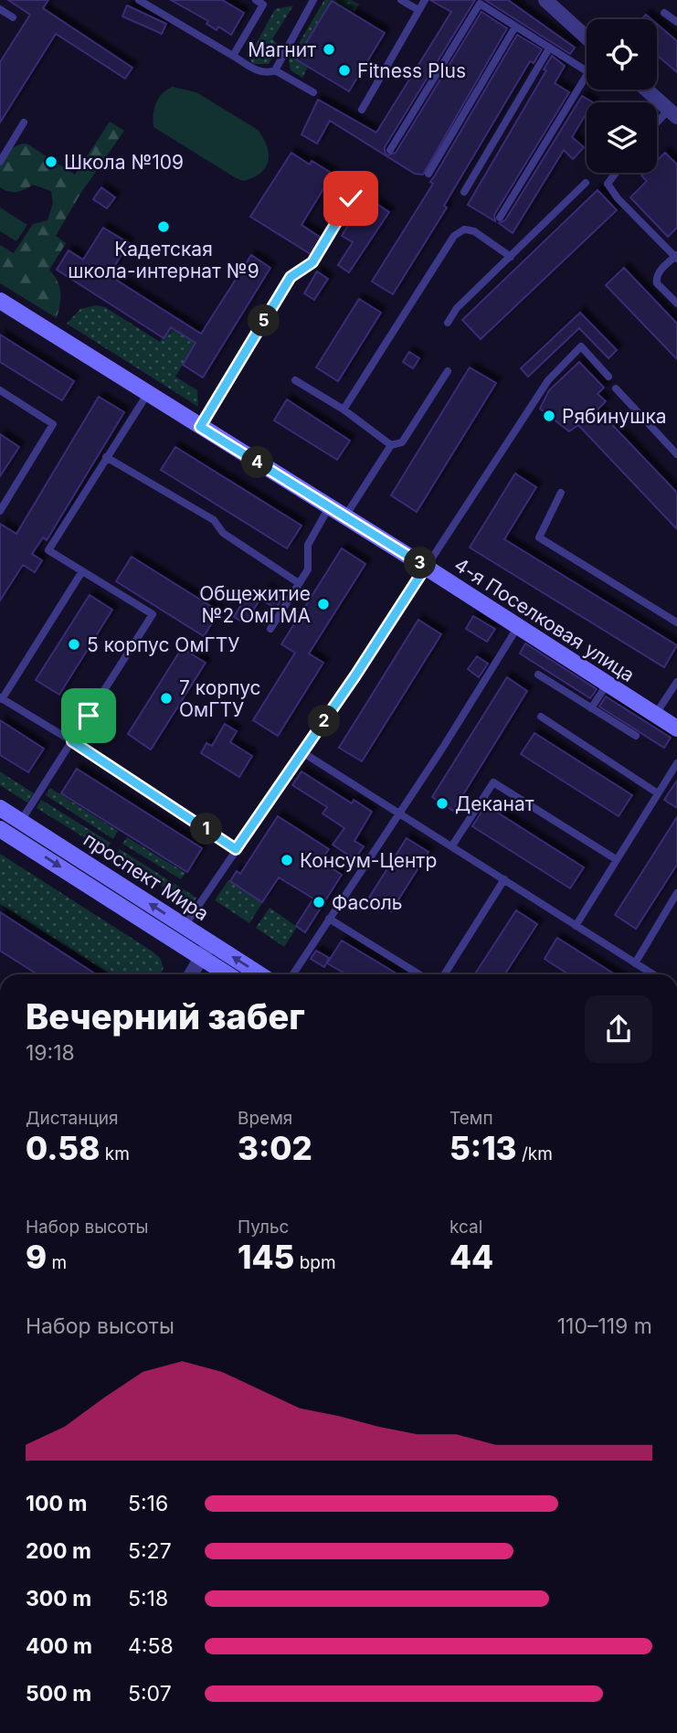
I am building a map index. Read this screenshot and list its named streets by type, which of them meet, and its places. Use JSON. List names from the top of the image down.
{
  "streets": {
    "street": ["4-я Поселковая улица", "проспект Мира"]
  },
  "places": [
    "Магнит",
    "Fitness Plus",
    "Школа №109",
    "Кадетская школа-интернат №9",
    "Рябинушка",
    "Общежитие №2 ОмГМА",
    "5 корпус ОмГТУ",
    "7 корпус ОмГТУ",
    "Деканат",
    "Консум-Центр",
    "Фасоль"
  ],
  "page": {
    "pins": [
      "5",
      "4",
      "3",
      "2",
      "1"
    ],
    "heading": ["Вечерний забег", "19:18"],
    "stats": [
      ["Дистанция", "0.58 km"],
      ["Время", "3:02"],
      ["Темп", "5:13 /km"],
      ["Набор высоты", "9 m"],
      ["Пульс", "145 bpm"],
      ["kcal", "44"]
    ],
    "chart": ["Набор высоты", "110–119 m"],
    "list": [
      {
        "name": "100 m",
        "note": "5:16"
      },
      {
        "name": "200 m",
        "note": "5:27"
      },
      {
        "name": "300 m",
        "note": "5:18"
      },
      {
        "name": "400 m",
        "note": "4:58"
      },
      {
        "name": "500 m",
        "note": "5:07"
      }
    ]
  }
}
